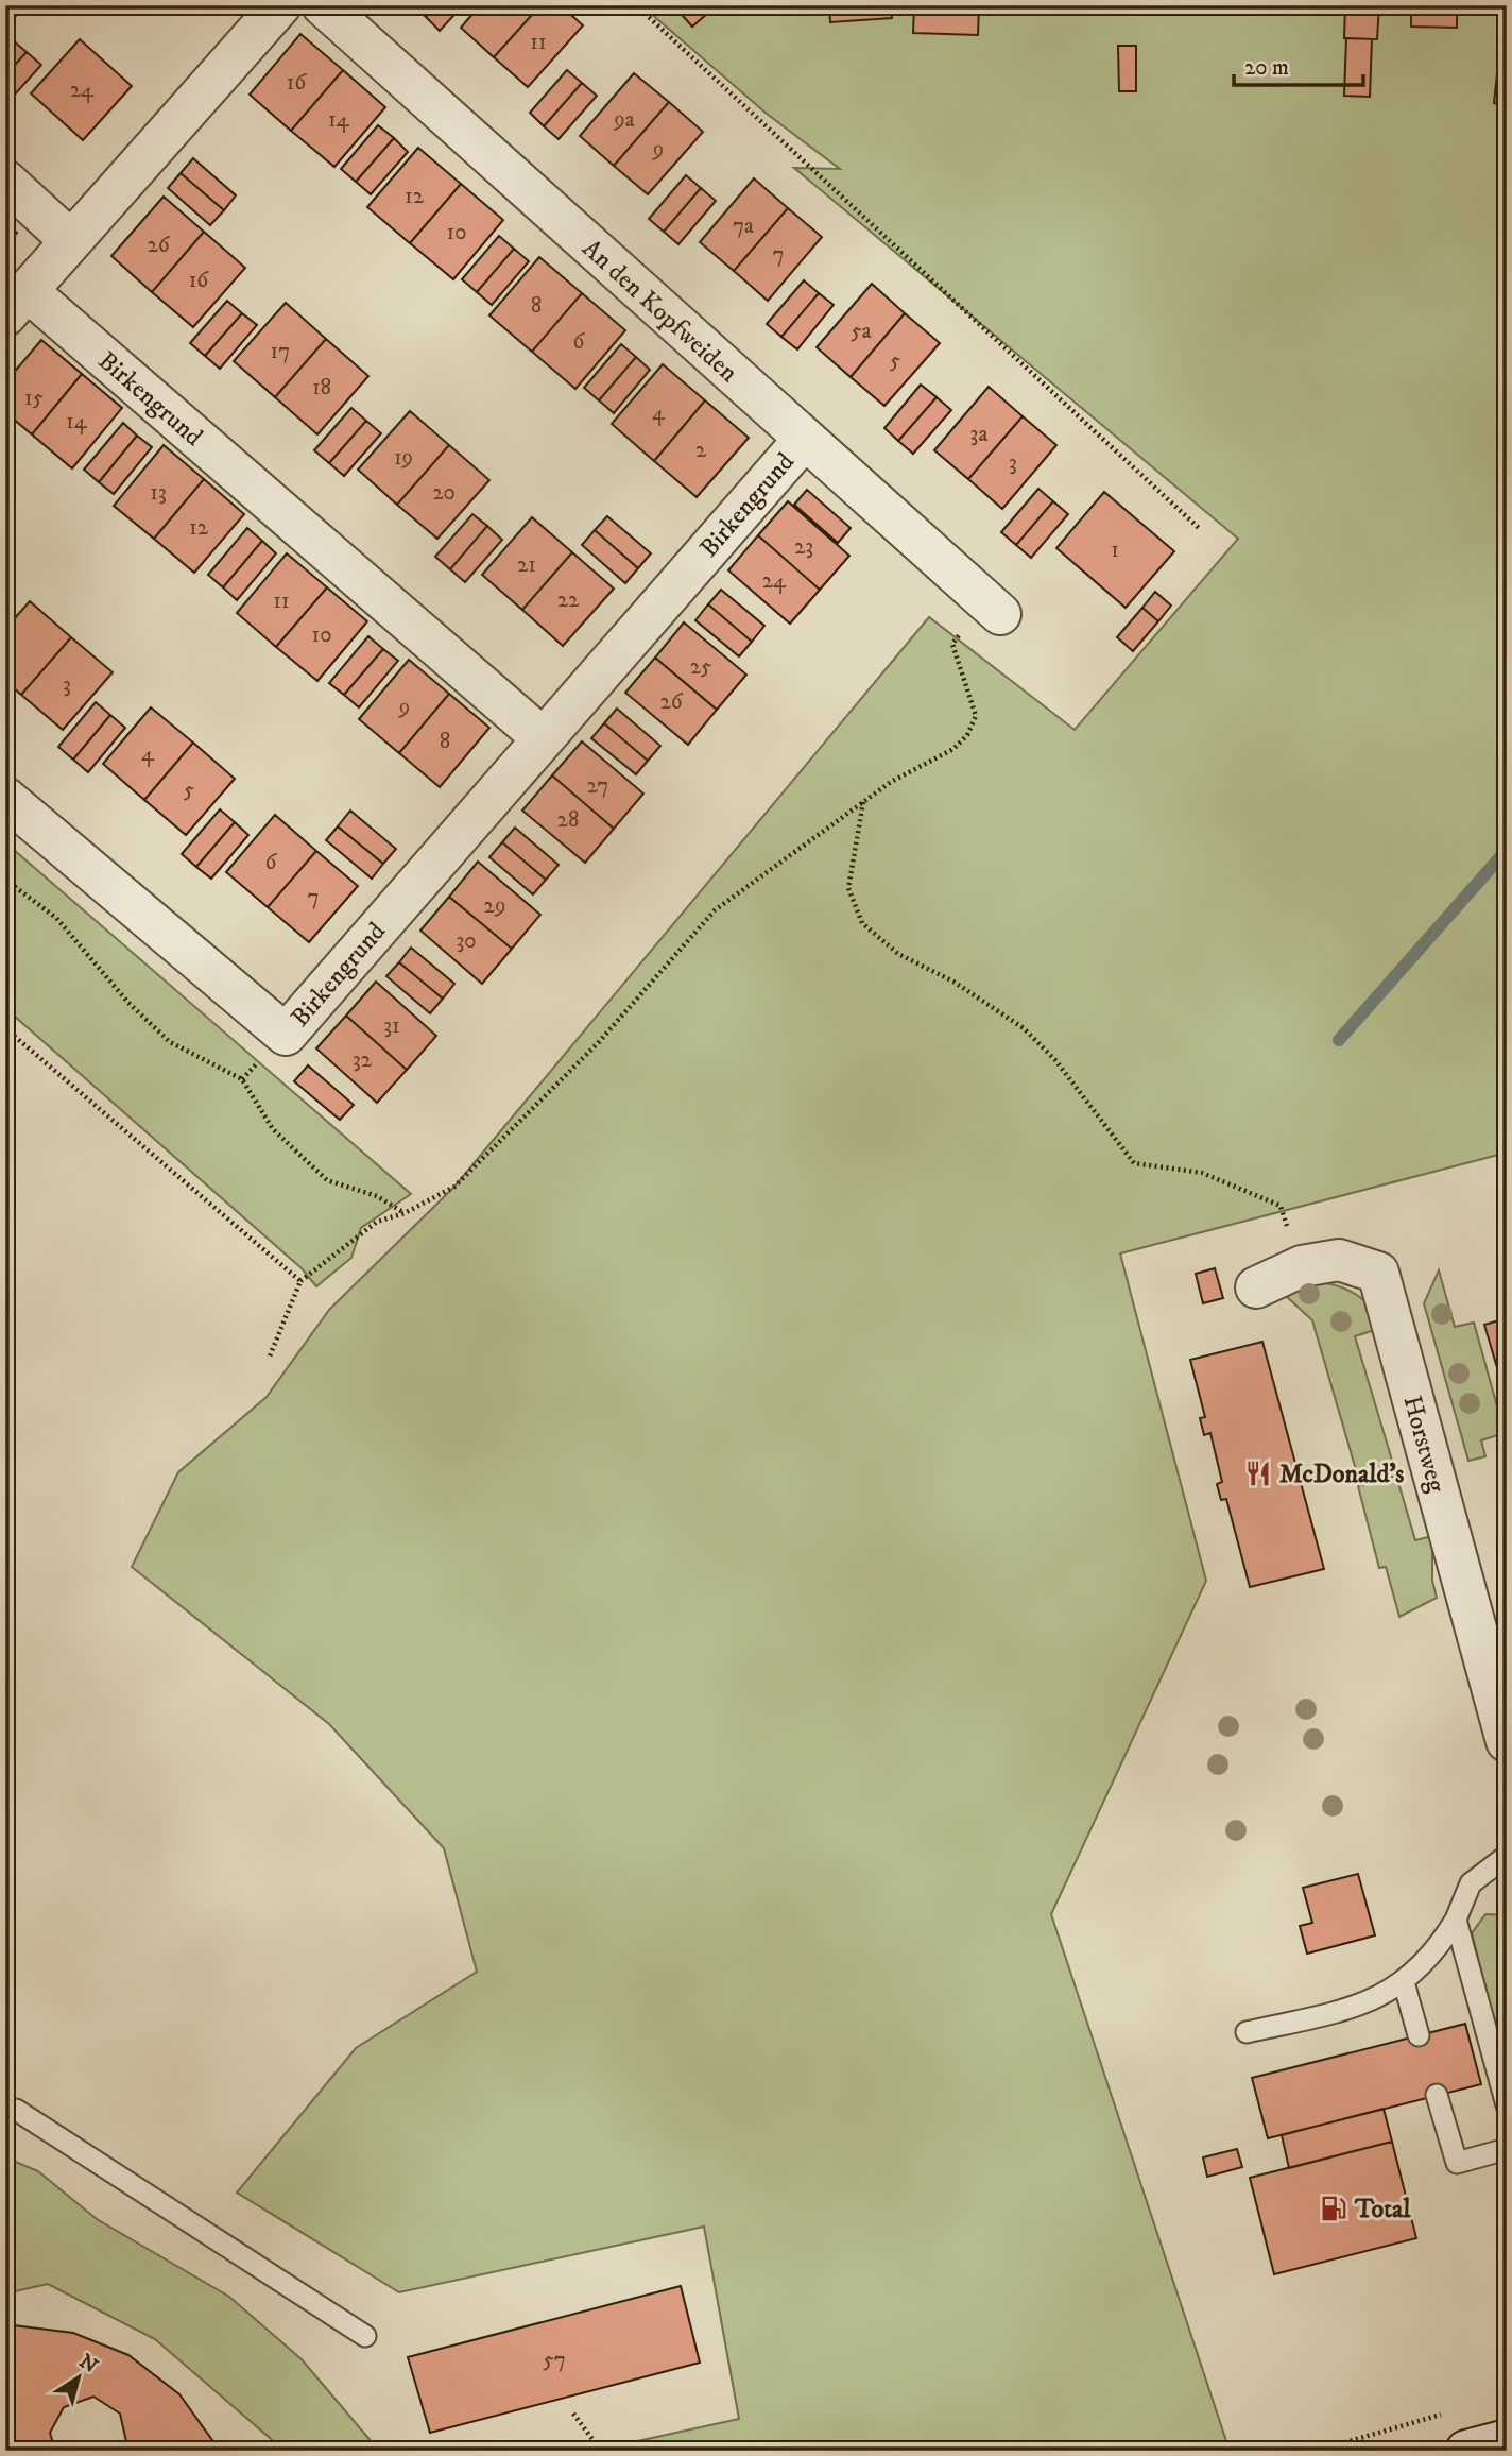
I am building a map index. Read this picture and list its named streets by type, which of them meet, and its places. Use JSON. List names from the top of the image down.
{
  "streets": {
    "street": ["An den Kopfweiden", "Birkengrund", "Horstweg"]
  },
  "crossings": [
    ["An den Kopfweiden", "Birkengrund"]
  ],
  "places": {
    "restaurant": ["McDonald's"],
    "fuel station": ["Total"]
  },
  "house_numbers": [
    "11",
    "16",
    "24",
    "14",
    "9a",
    "9",
    "12",
    "7a",
    "10",
    "26",
    "7",
    "16",
    "8",
    "5a",
    "6",
    "17",
    "5",
    "18",
    "15",
    "4",
    "14",
    "3a",
    "2",
    "19",
    "3",
    "13",
    "20",
    "12",
    "23",
    "1",
    "21",
    "24",
    "22",
    "11",
    "10",
    "25",
    "3",
    "26",
    "9",
    "8",
    "4",
    "27",
    "5",
    "28",
    "6",
    "7",
    "29",
    "30",
    "31",
    "32",
    "57"
  ],
  "scale_bar": "20 m",
  "north": "top right"
}
